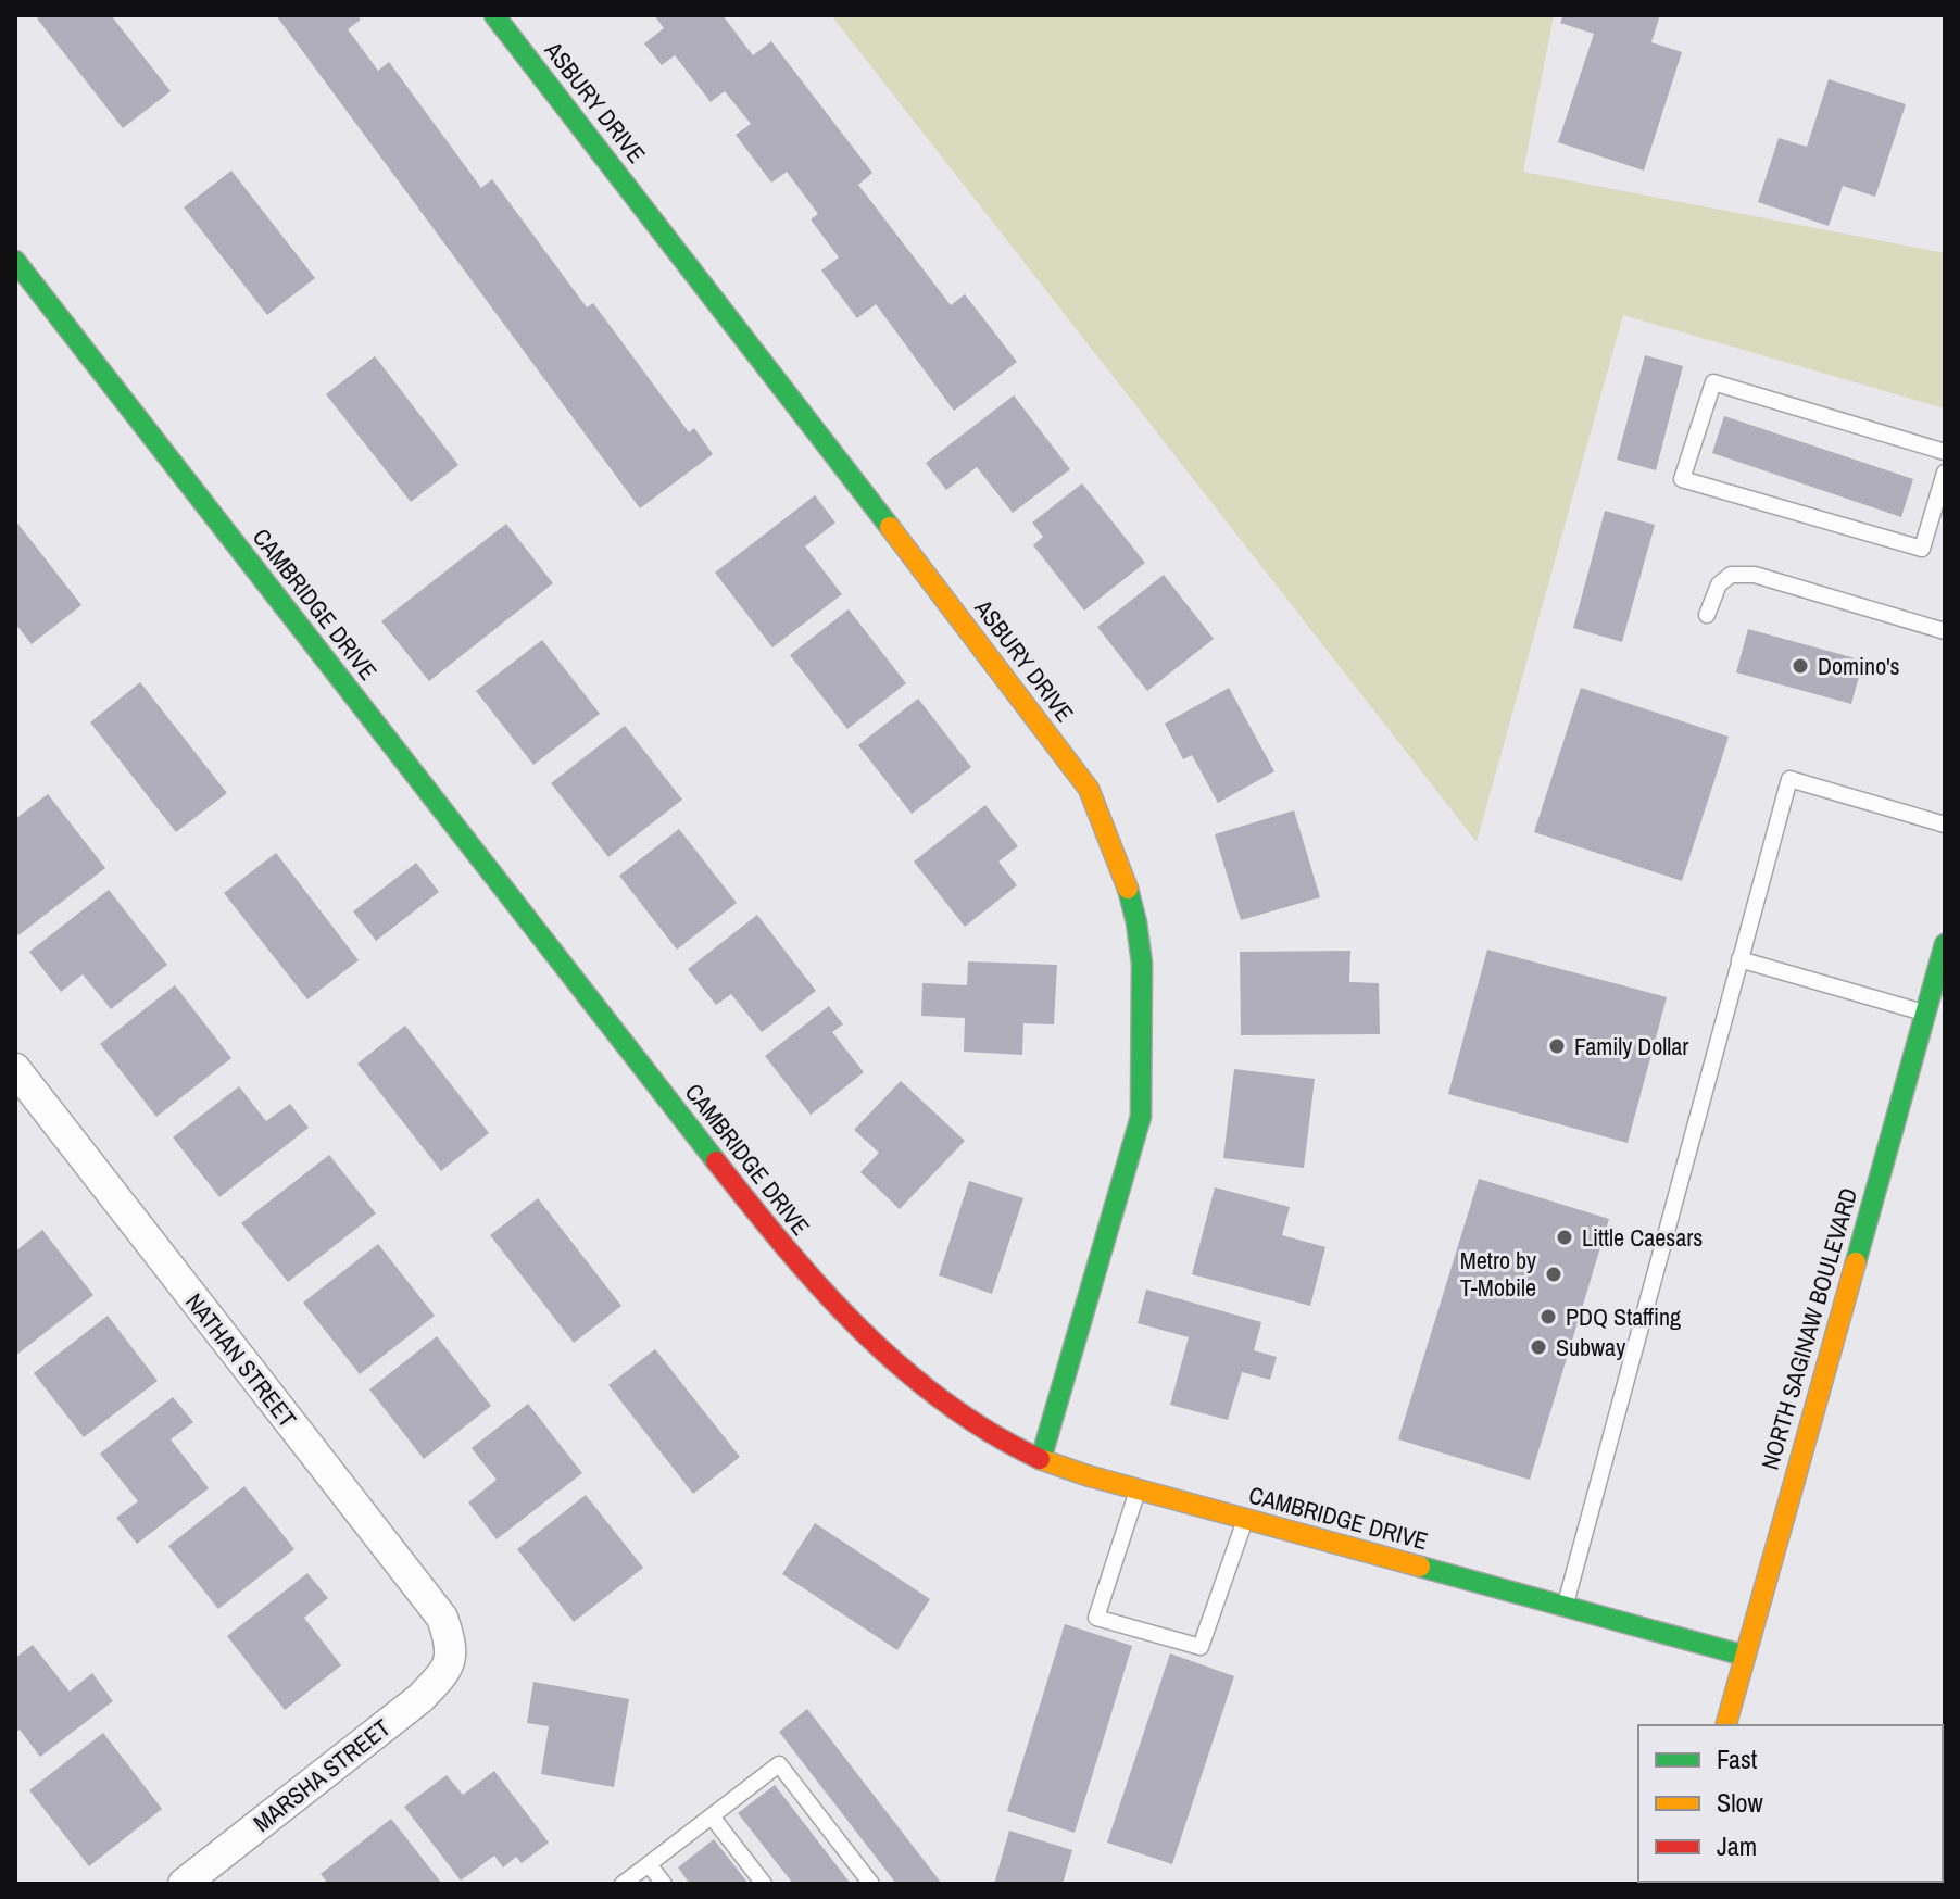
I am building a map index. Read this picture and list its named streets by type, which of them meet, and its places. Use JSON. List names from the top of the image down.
{
  "streets": {
    "street": [
      "ASBURY DRIVE",
      "CAMBRIDGE DRIVE",
      "NORTH SAGINAW BOULEVARD",
      "NATHAN STREET",
      "MARSHA STREET"
    ]
  },
  "crossings": [
    ["ASBURY DRIVE", "CAMBRIDGE DRIVE"],
    ["CAMBRIDGE DRIVE", "NORTH SAGINAW BOULEVARD"],
    ["NATHAN STREET", "MARSHA STREET"]
  ],
  "places": [
    "Domino's",
    "Family Dollar",
    "Little Caesars",
    "Metro by T-Mobile",
    "PDQ Staffing",
    "Subway"
  ],
  "legend": ["Fast", "Slow", "Jam"]
}
